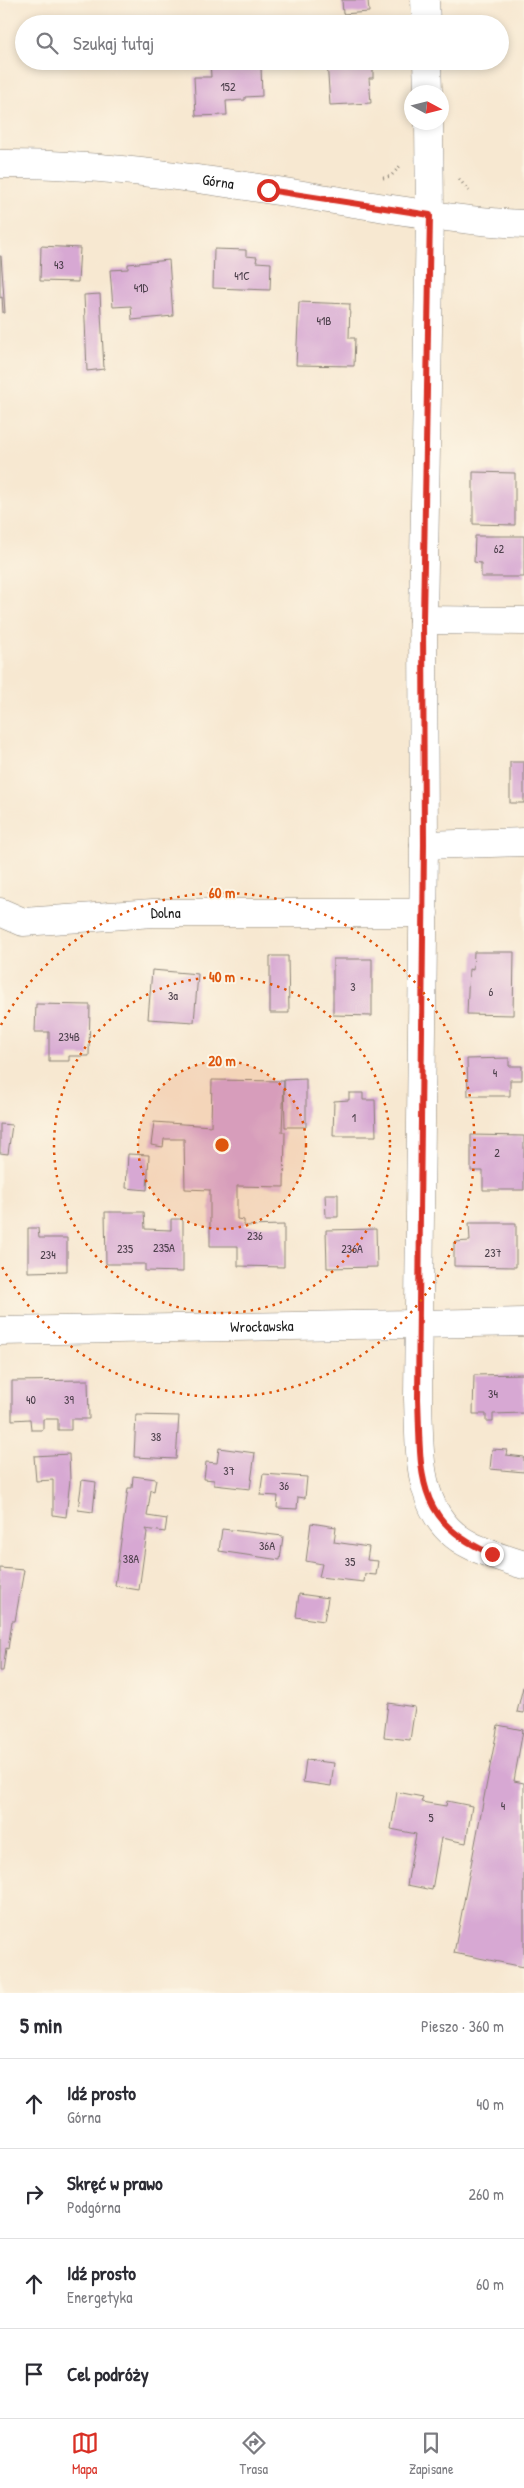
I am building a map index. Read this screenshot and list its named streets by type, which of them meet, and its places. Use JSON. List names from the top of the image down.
{
  "streets": {
    "street": ["Górna", "Dolna", "Wrocławska"]
  },
  "house_numbers": [
    "152",
    "43",
    "41C",
    "41D",
    "41B",
    "62",
    "3",
    "6",
    "3a",
    "234B",
    "4",
    "1",
    "2",
    "236",
    "235A",
    "235",
    "236A",
    "237",
    "234",
    "34",
    "40",
    "39",
    "38",
    "37",
    "36",
    "36A",
    "38A",
    "35",
    "4",
    "5"
  ],
  "north": "right",
  "page": {
    "search": "Szukaj tutaj",
    "heading": ["5 min", "Pieszo · 360 m"],
    "list": [
      ["Idź prosto", "Górna", "40 m"],
      ["Skręć w prawo", "Podgórna", "260 m"],
      ["Idź prosto", "Energetyka", "60 m"],
      "Cel podróży"
    ],
    "nav": ["Mapa", "Trasa", "Zapisane"]
  },
  "rings": ["60 m", "40 m", "20 m"]
}
